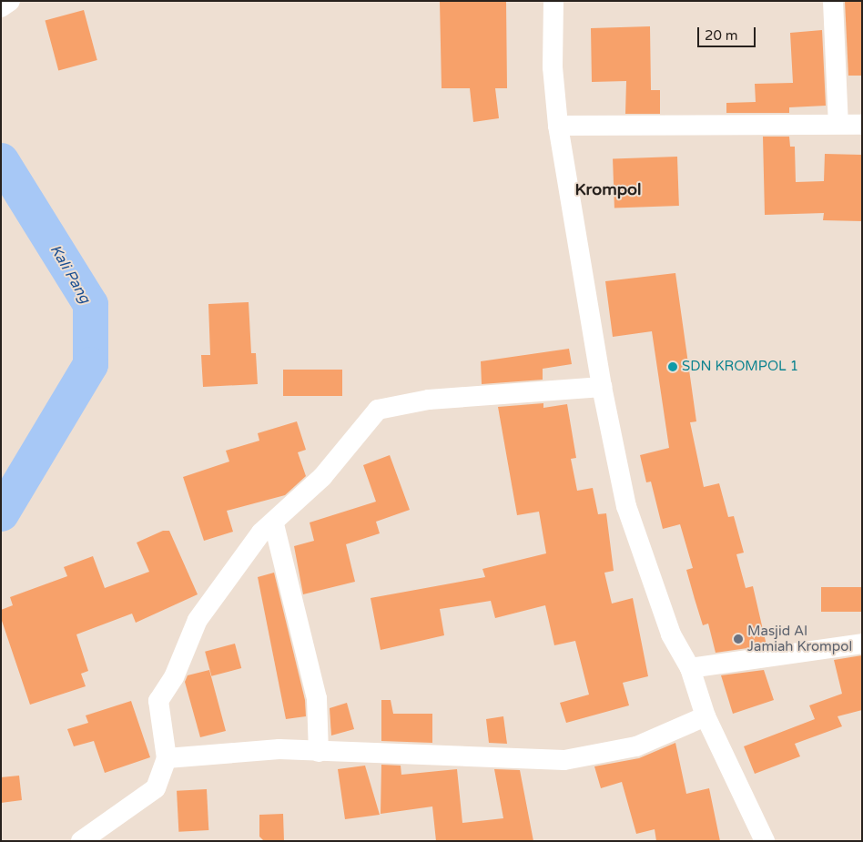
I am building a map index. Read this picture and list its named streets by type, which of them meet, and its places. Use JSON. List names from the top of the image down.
{
  "districts": ["Krompol"],
  "water": ["Kali Pang"],
  "places": ["SDN KROMPOL 1", "Masjid Al Jamiah Krompol"],
  "scale_bar": "20 m"
}
